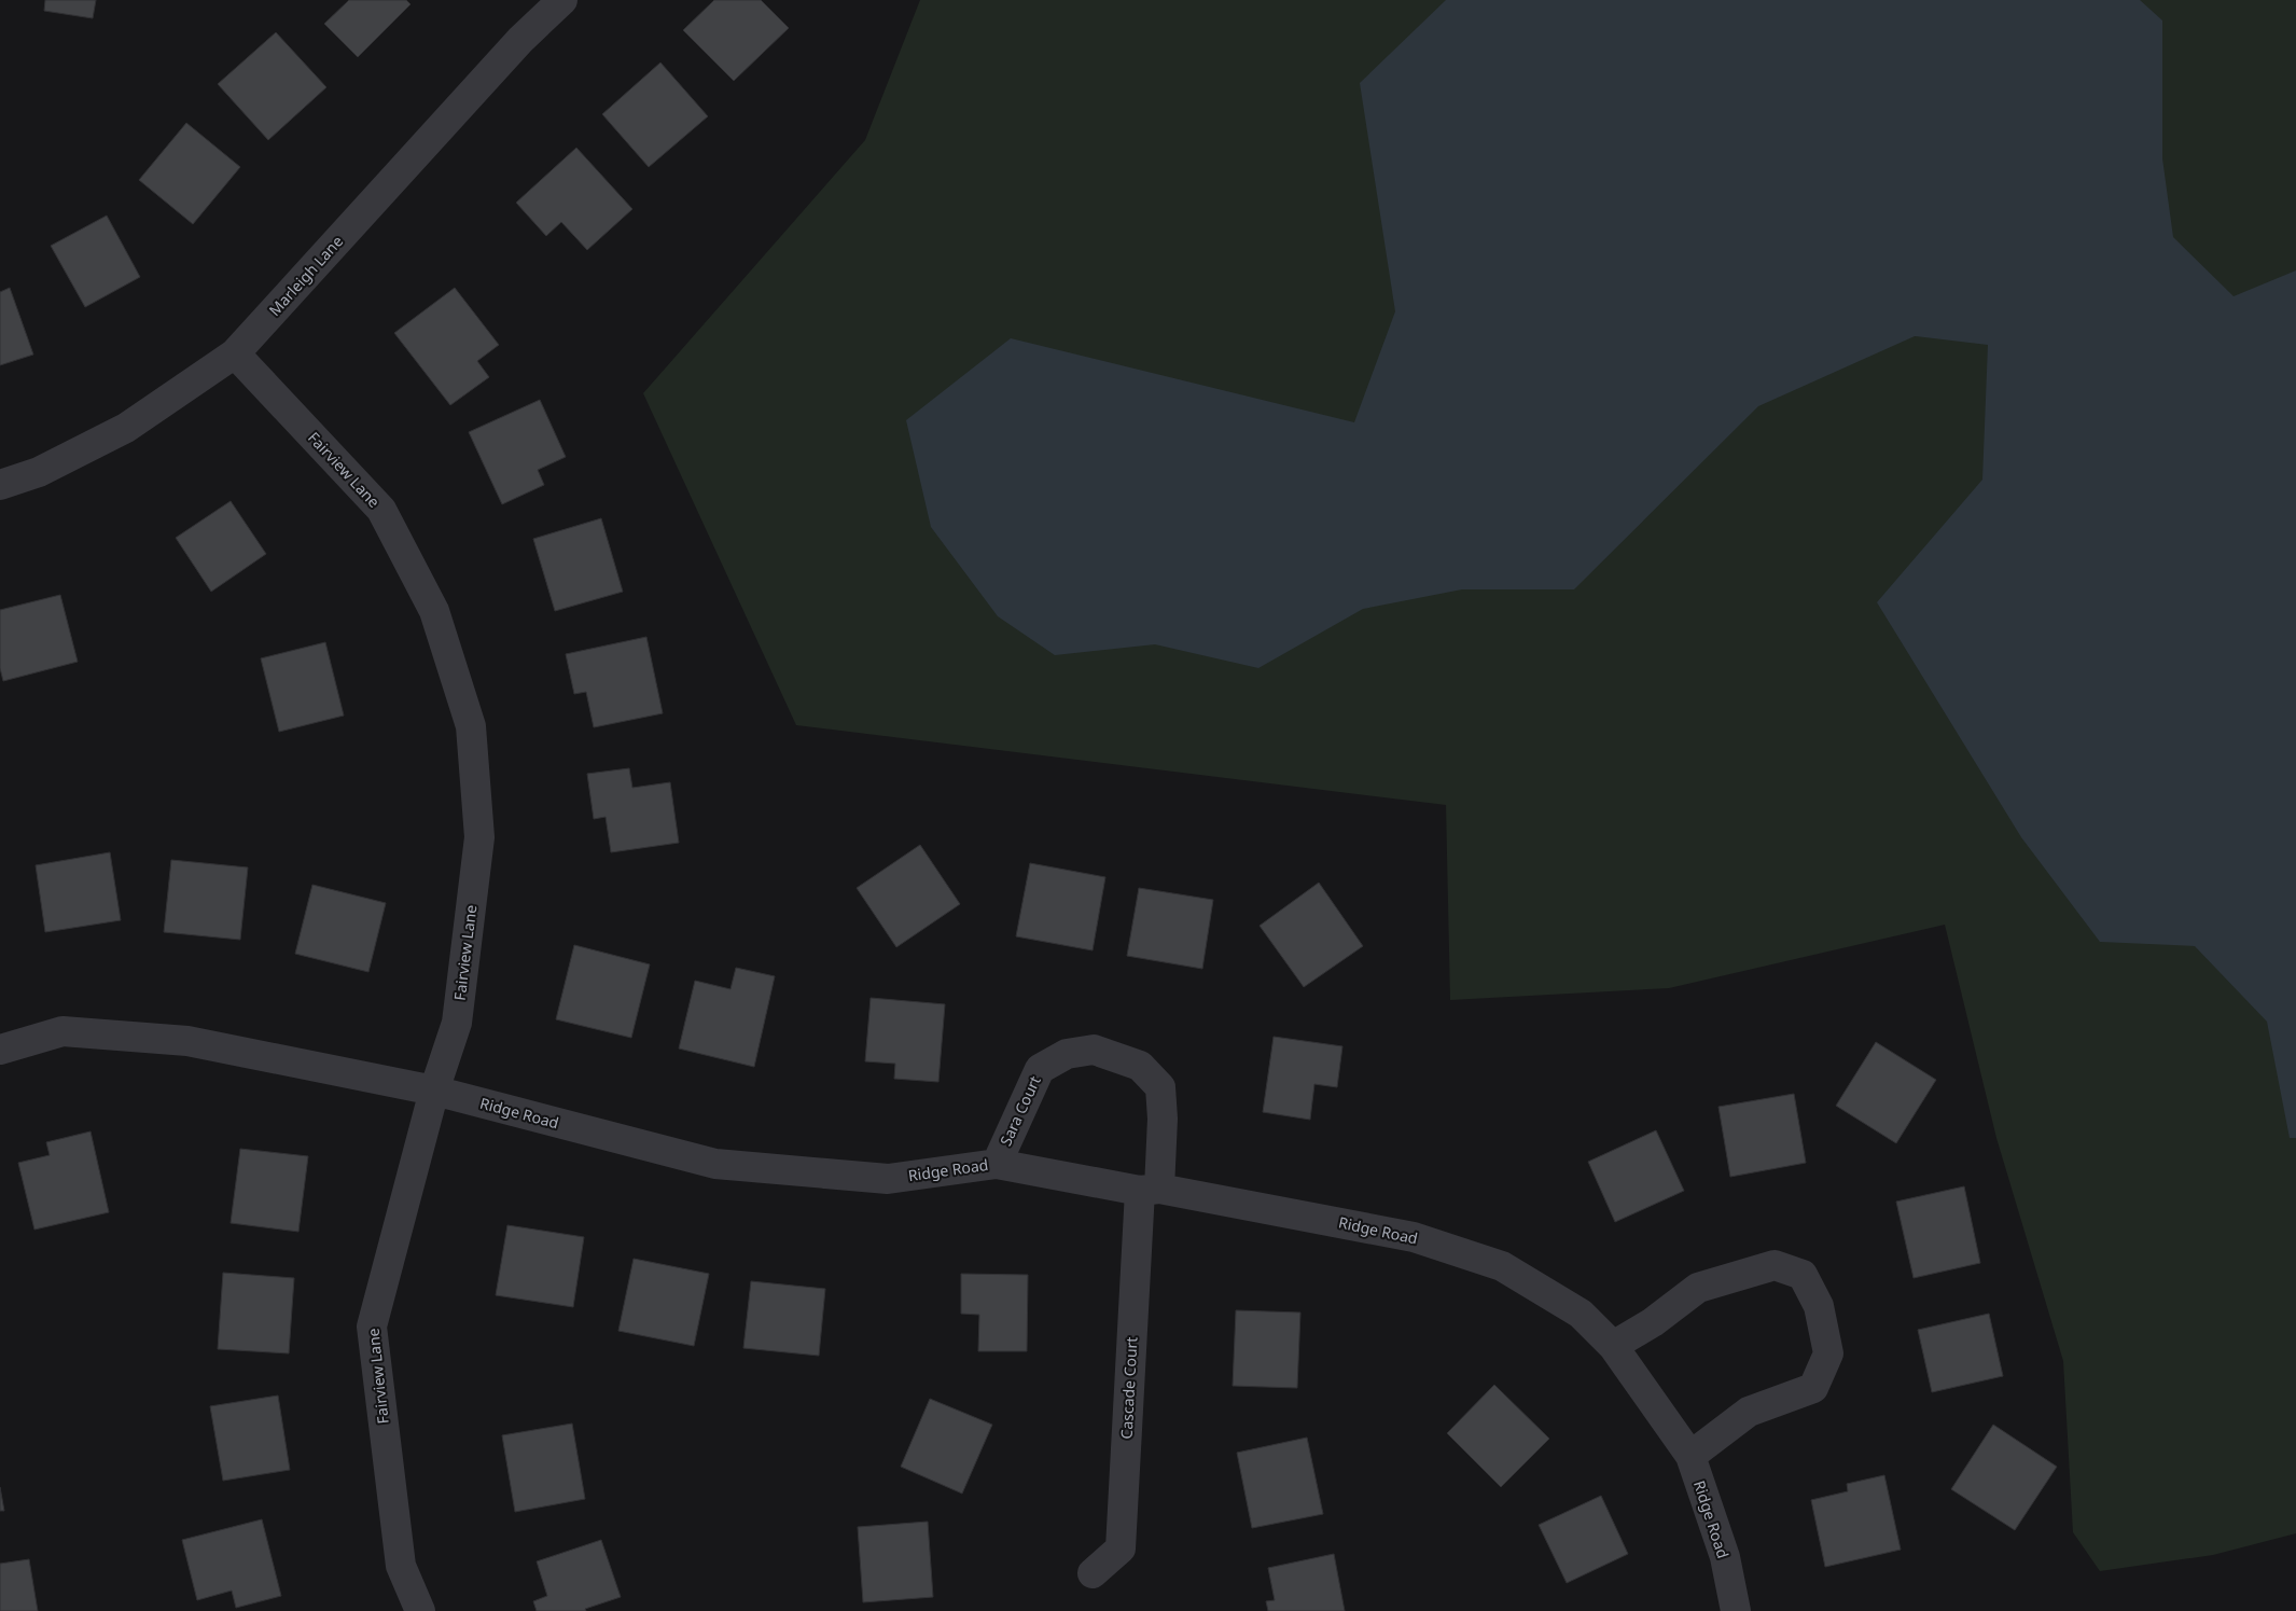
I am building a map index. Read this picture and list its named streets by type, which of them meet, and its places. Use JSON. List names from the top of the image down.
{
  "streets": {
    "street": [
      "Marleigh Lane",
      "Fairview Lane",
      "Sara Court",
      "Ridge Road",
      "Cascade Court"
    ]
  },
  "crossings": [
    ["Marleigh Lane", "Fairview Lane"],
    ["Fairview Lane", "Ridge Road"],
    ["Sara Court", "Ridge Road"],
    ["Sara Court", "Cascade Court"],
    ["Ridge Road", "Cascade Court"]
  ]
}
